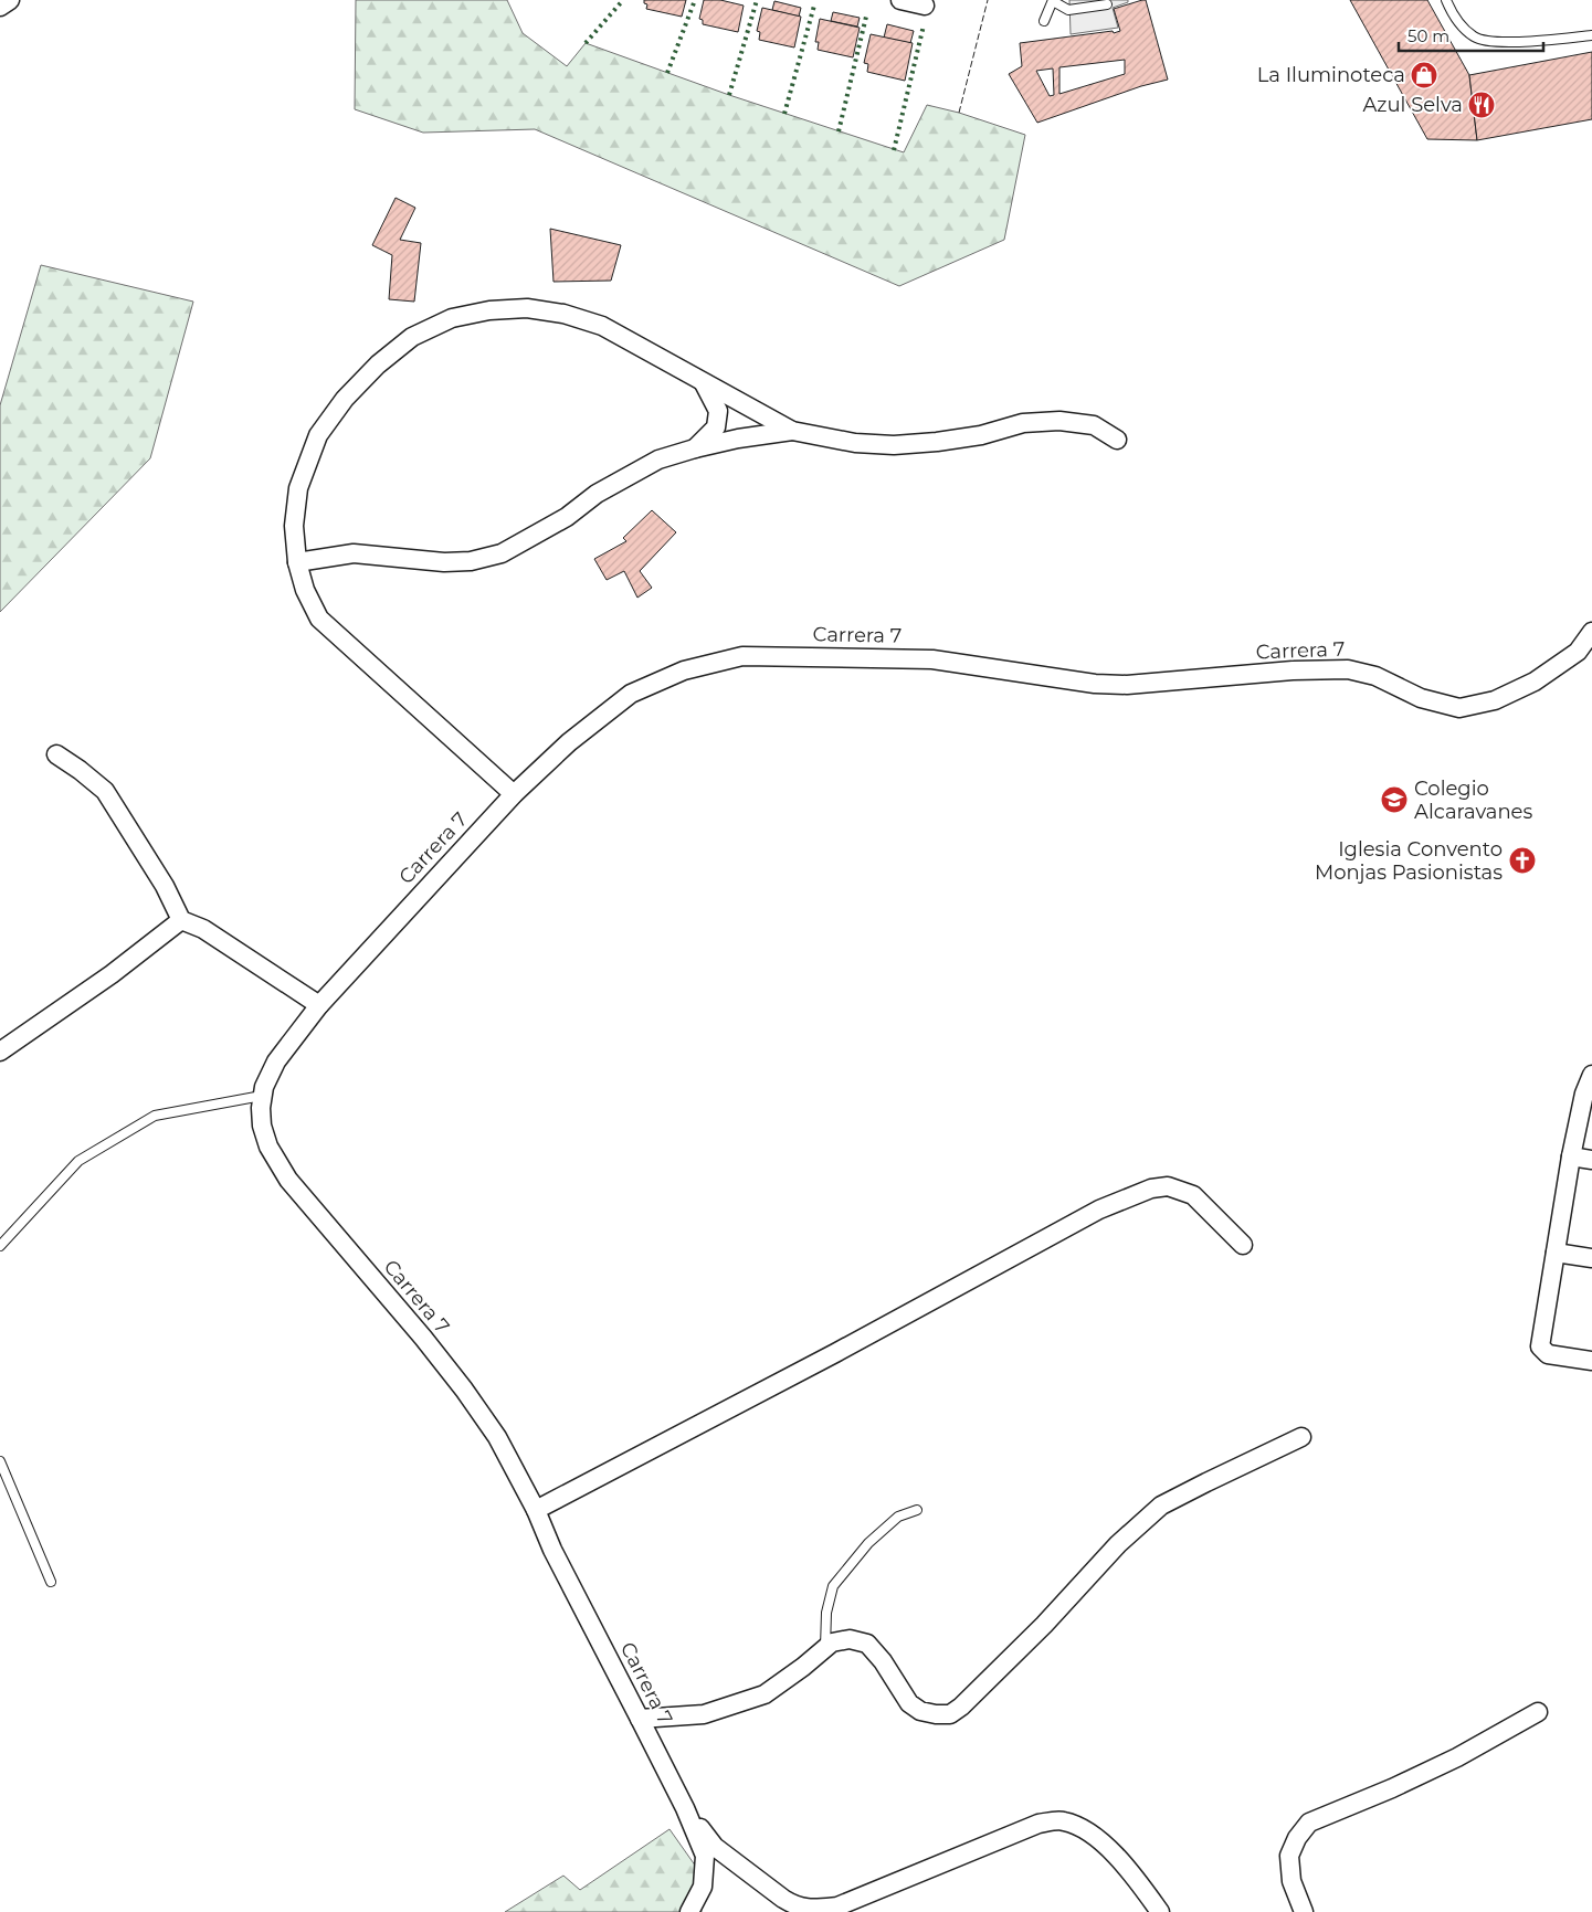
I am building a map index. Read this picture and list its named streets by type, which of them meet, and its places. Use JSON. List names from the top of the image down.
{
  "streets": {
    "street": ["Carrera 7"]
  },
  "places": {
    "shop": ["La Iluminoteca"],
    "restaurant": ["Azul Selva"],
    "school or university": ["Colegio Alcaravanes"],
    "church": ["Iglesia Convento Monjas Pasionistas"]
  },
  "scale_bar": "50 m"
}
